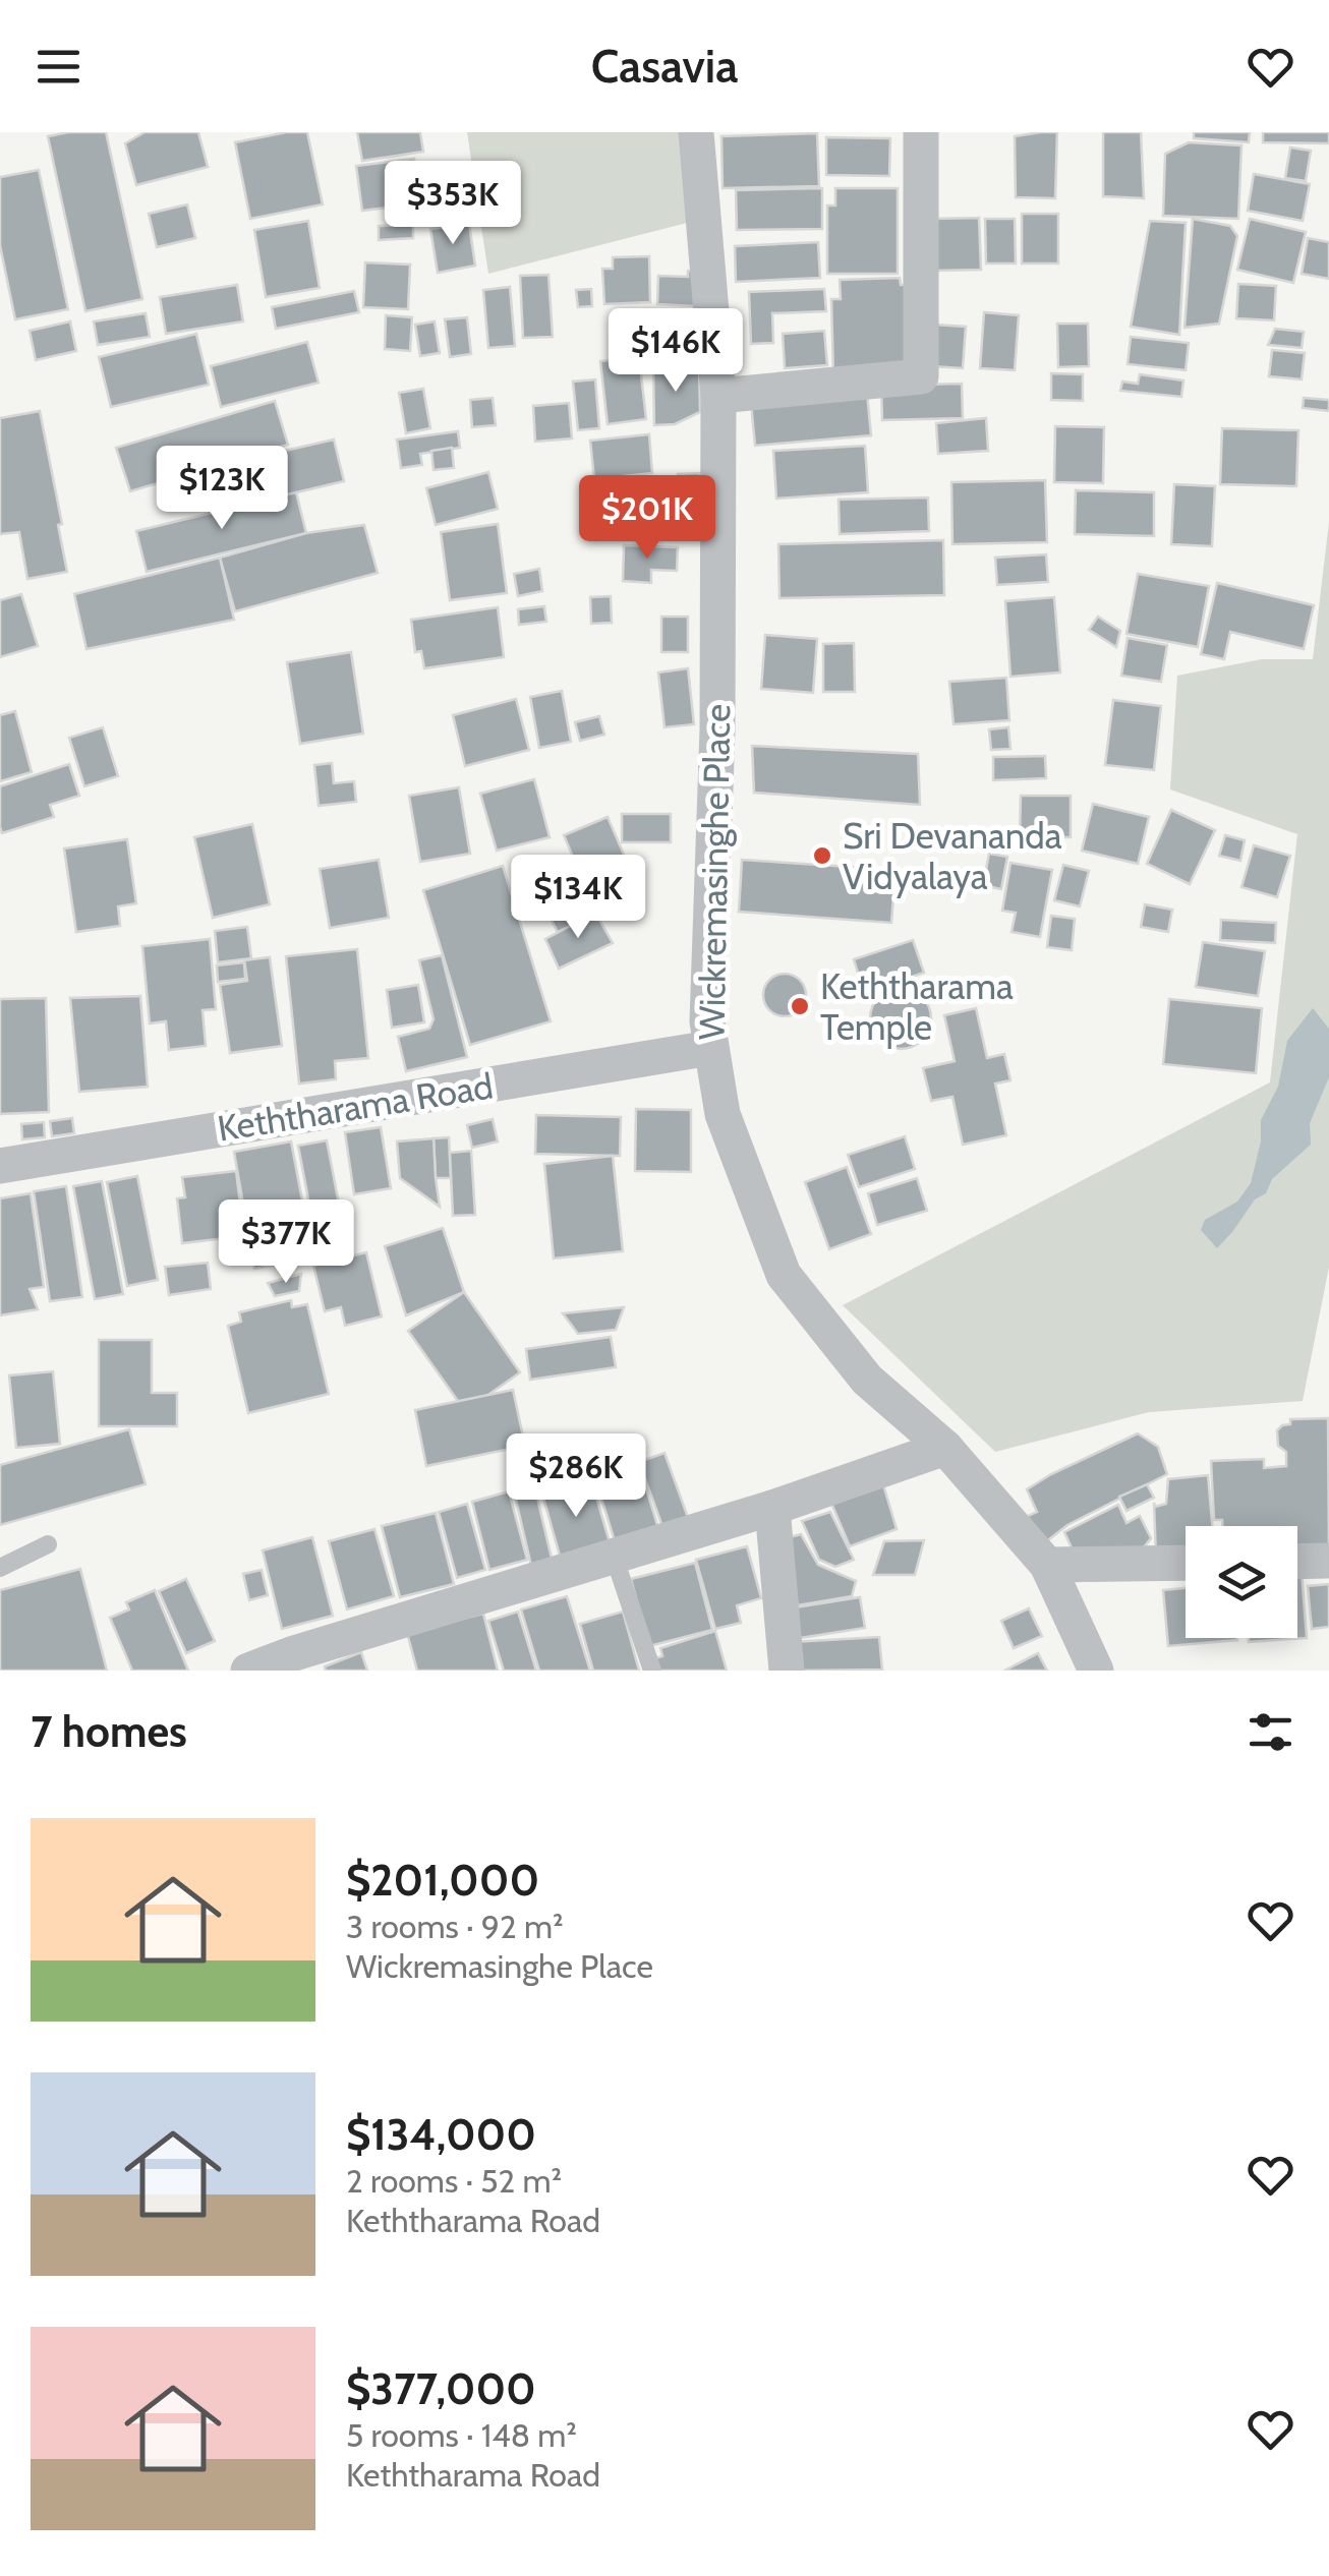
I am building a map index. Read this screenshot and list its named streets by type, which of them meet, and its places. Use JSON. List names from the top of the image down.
{
  "streets": {
    "street": ["Wickremasinghe Place", "Keththarama Road"]
  },
  "crossings": [
    ["Wickremasinghe Place", "Keththarama Road"]
  ],
  "places": ["Sri Devananda Vidyalaya", "Keththarama Temple"],
  "page": {
    "header": "Casavia",
    "price": [
      "$353K",
      "$146K",
      "$123K",
      "$201K",
      "$134K",
      "$377K",
      "$286K"
    ],
    "heading": "7 homes",
    "list": [
      {
        "name": "$201,000",
        "note": "3 rooms · 92 m² · Wickremasinghe Place"
      },
      {
        "name": "$134,000",
        "note": "2 rooms · 52 m² · Keththarama Road"
      },
      {
        "name": "$377,000",
        "note": "5 rooms · 148 m² · Keththarama Road"
      }
    ]
  }
}
